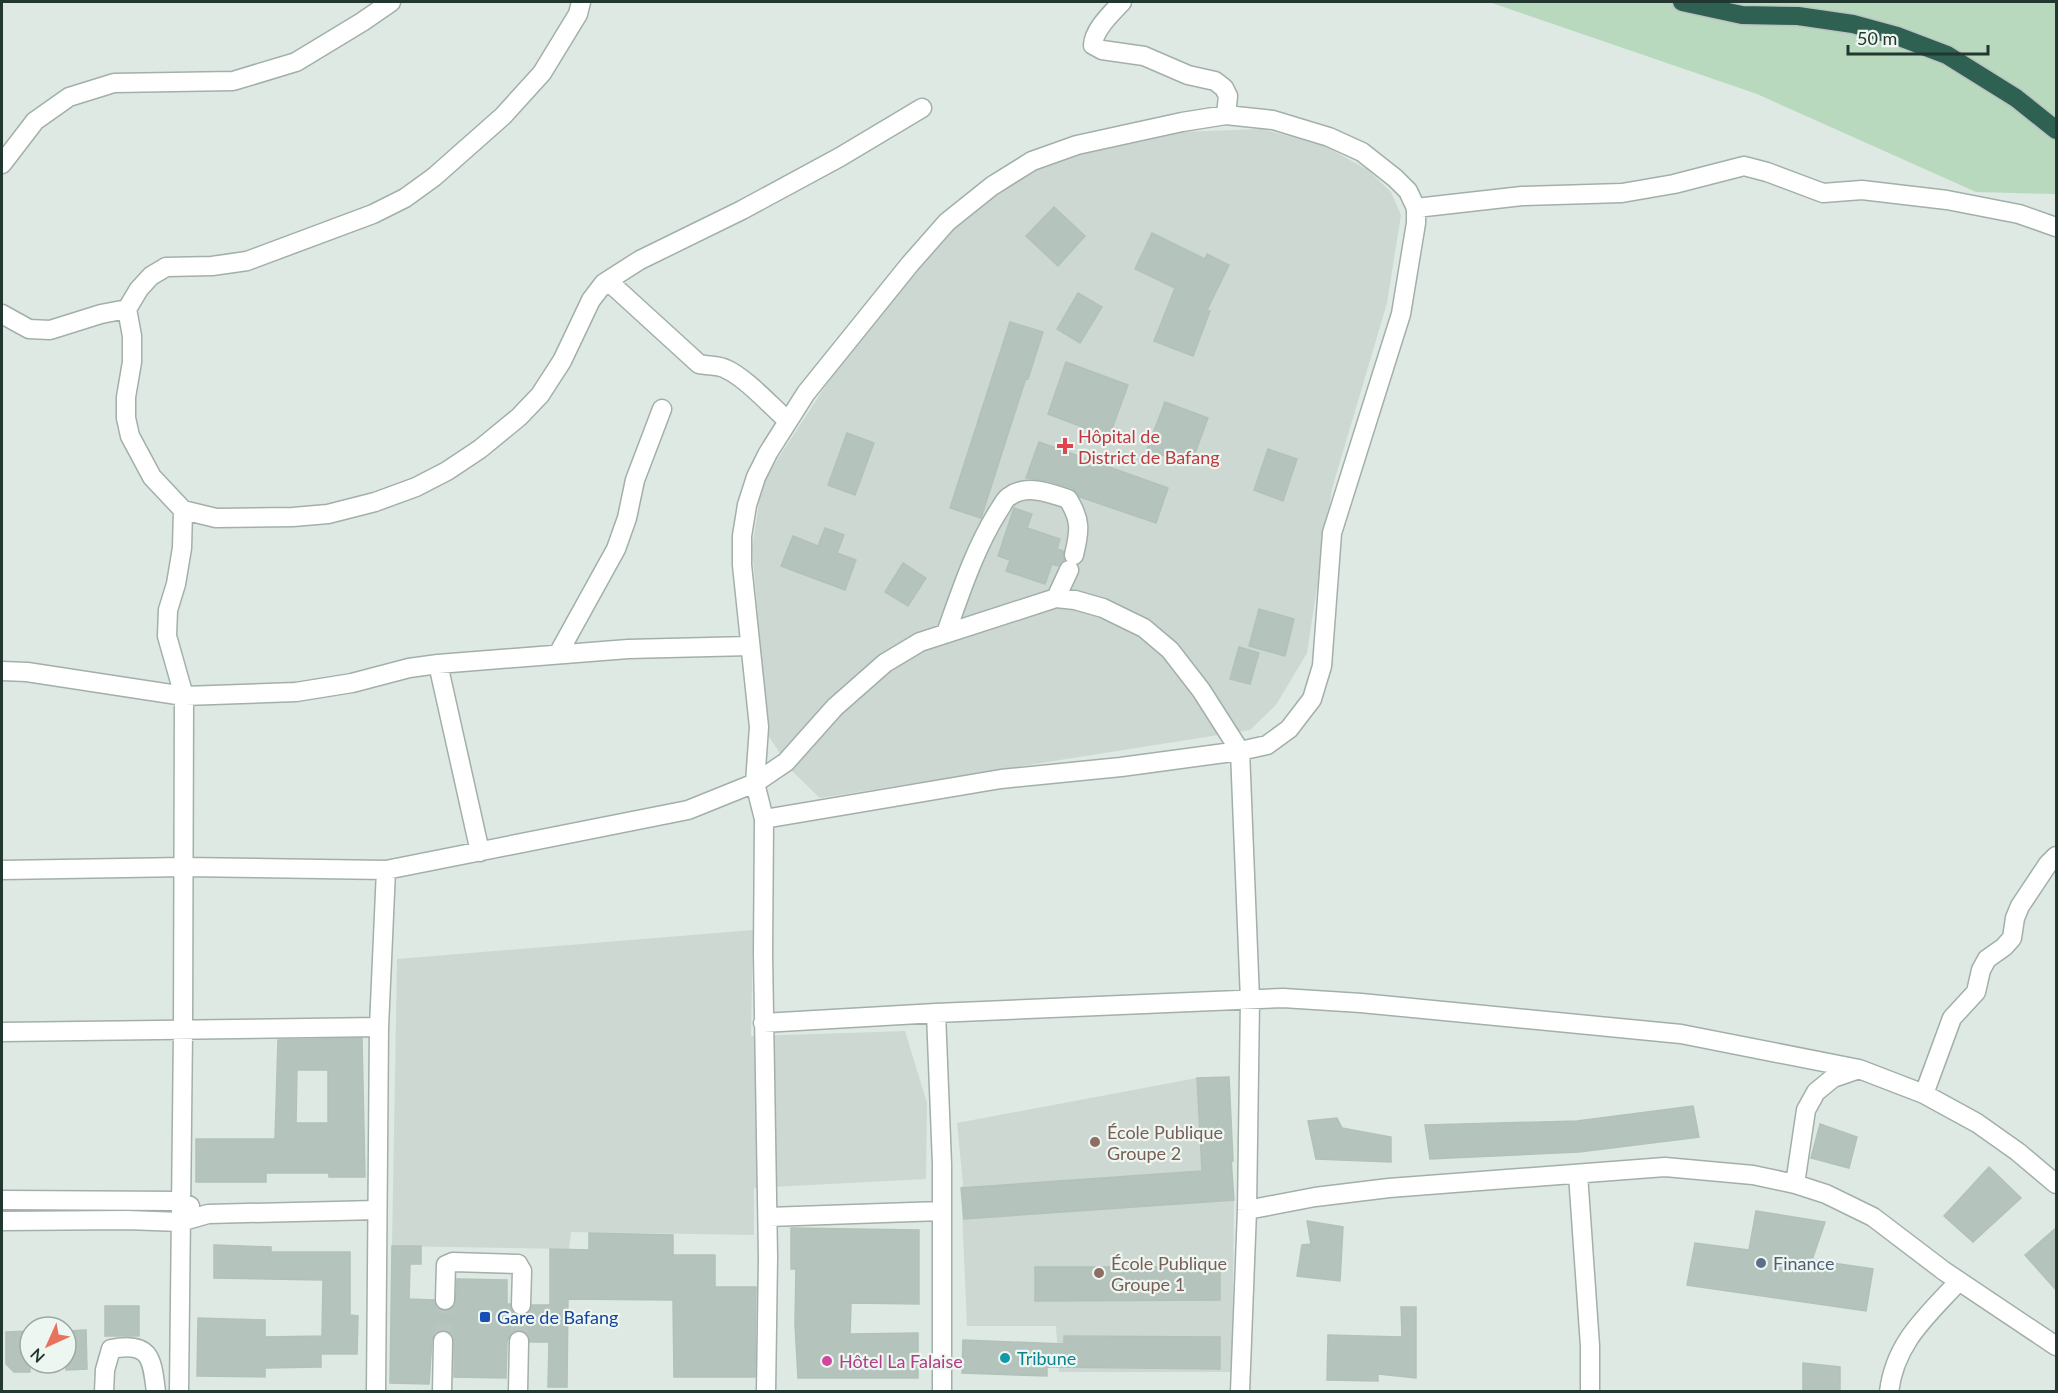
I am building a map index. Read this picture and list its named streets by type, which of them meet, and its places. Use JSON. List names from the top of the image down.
{
  "places": {
    "health": ["Hôpital de District de Bafang"],
    "other": [
      "École Publique Groupe 2",
      "Finance",
      "École Publique Groupe 1",
      "Tribune",
      "Hôtel La Falaise"
    ],
    "transit": ["Gare de Bafang"]
  },
  "scale_bar": "50 m",
  "north": "bottom left"
}
